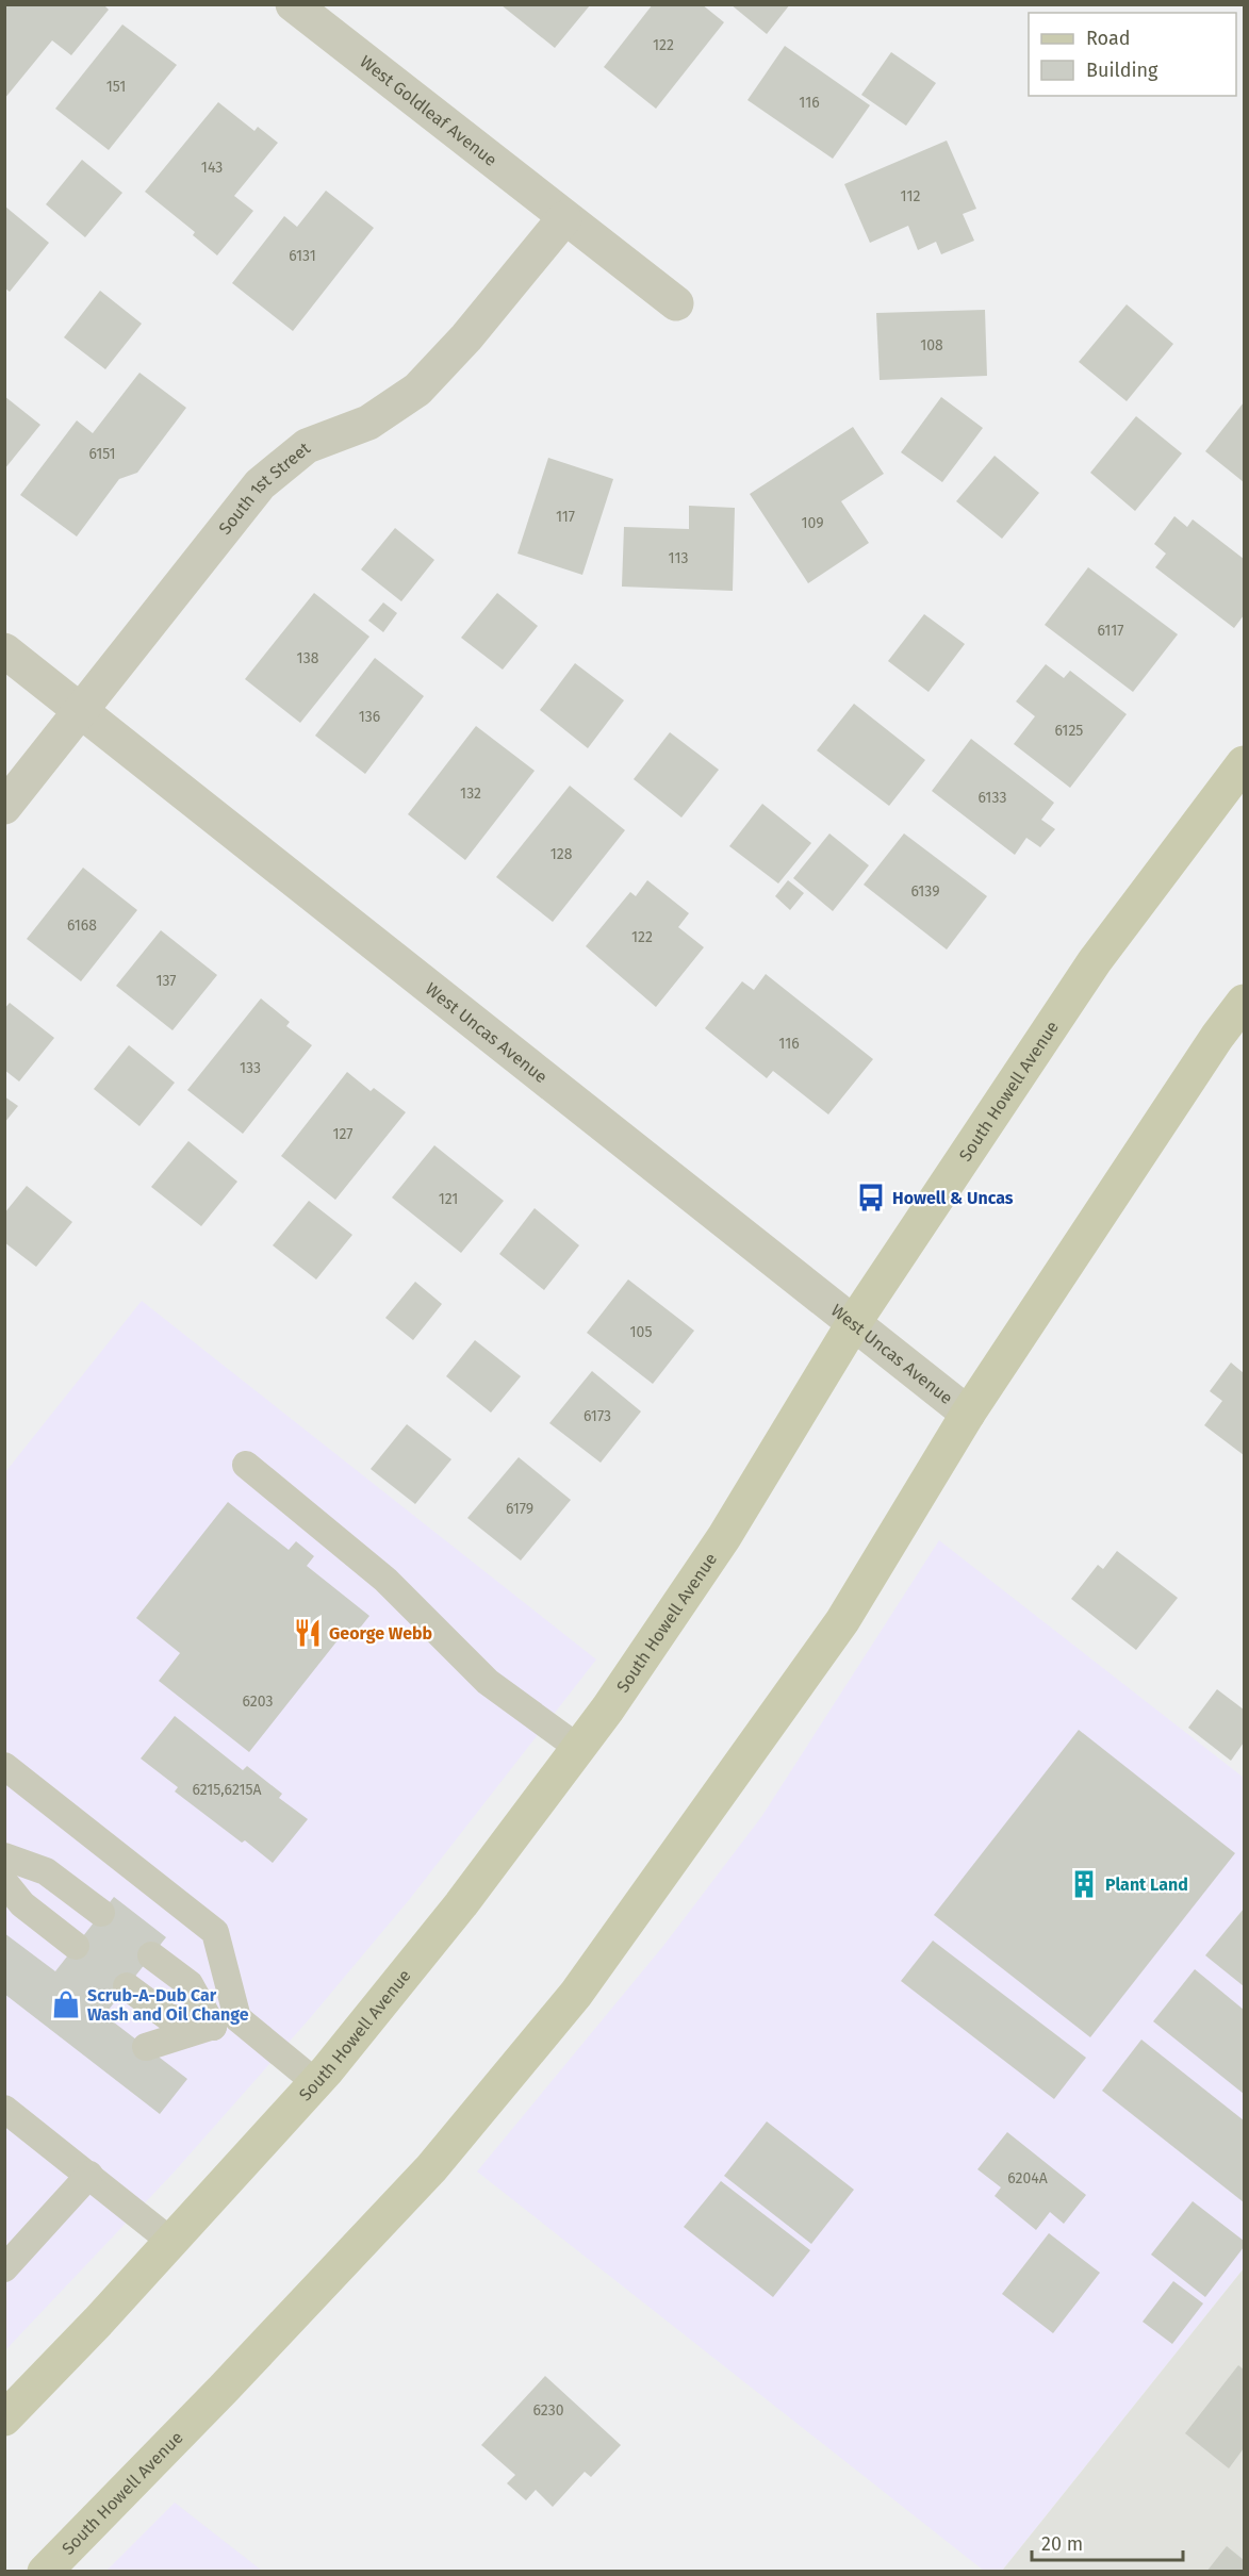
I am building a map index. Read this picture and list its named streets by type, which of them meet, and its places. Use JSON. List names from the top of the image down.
{
  "streets": {
    "main road": ["South Howell Avenue"],
    "street": ["West Goldleaf Avenue", "South 1st Street", "West Uncas Avenue"]
  },
  "crossings": [
    ["West Goldleaf Avenue", "South 1st Street"],
    ["South 1st Street", "West Uncas Avenue"],
    ["West Uncas Avenue", "South Howell Avenue"]
  ],
  "places": {
    "bus stop": ["Howell & Uncas"],
    "restaurant": ["George Webb"],
    "building": ["Plant Land"],
    "shop": ["Scrub-A-Dub Car Wash and Oil Change"]
  },
  "house_numbers": [
    "122",
    "151",
    "116",
    "143",
    "112",
    "6131",
    "108",
    "6151",
    "117",
    "109",
    "113",
    "6117",
    "138",
    "136",
    "6125",
    "132",
    "6133",
    "128",
    "6139",
    "6168",
    "122",
    "137",
    "116",
    "133",
    "127",
    "121",
    "105",
    "6173",
    "6179",
    "6203",
    "6215,6215A",
    "6204A",
    "6230"
  ],
  "legend": ["Road", "Building"],
  "scale_bar": "20 m"
}
